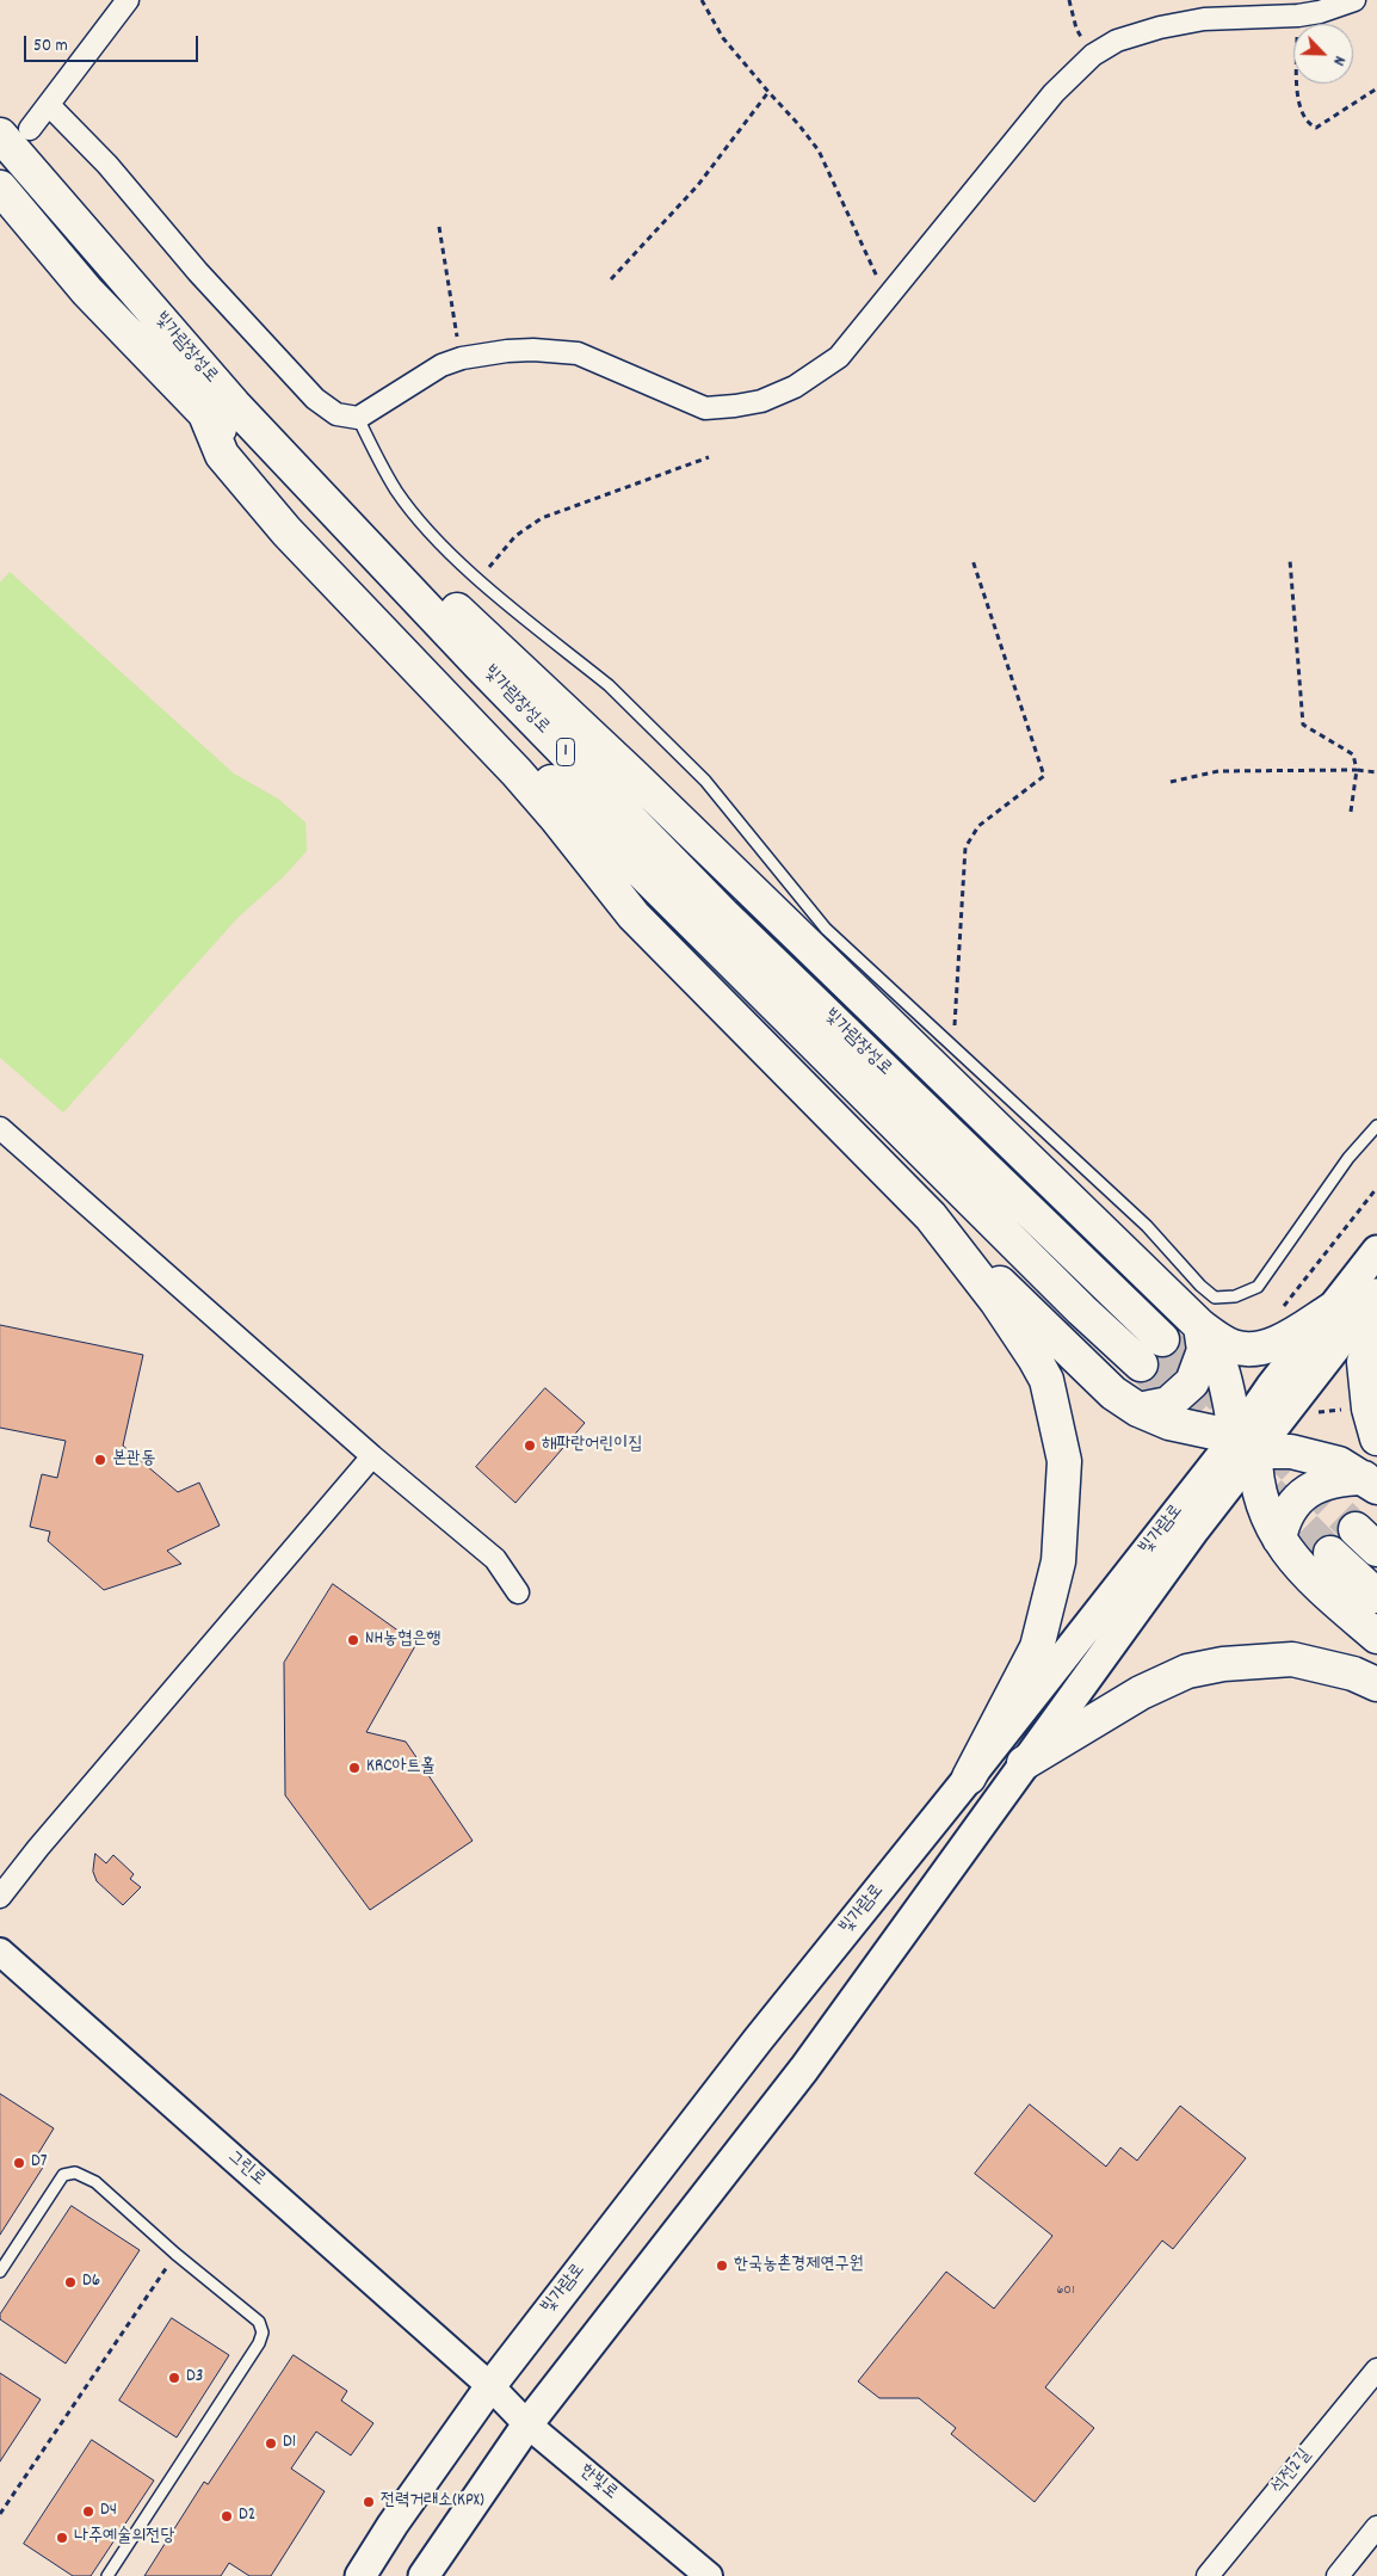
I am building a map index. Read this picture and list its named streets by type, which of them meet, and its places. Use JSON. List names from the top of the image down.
{
  "streets": {
    "highway": ["빛가람장성로", "1"],
    "main road": ["빛가람로"],
    "street": ["그린로", "석전2길", "한빛로"]
  },
  "crossings": [
    ["빛가람로", "그린로"],
    ["빛가람로", "한빛로"],
    ["그린로", "한빛로"]
  ],
  "places": [
    "해파란어린이집",
    "본관동",
    "NH농협은행",
    "KRC아트홀",
    "D7",
    "한국농촌경제연구원",
    "D6",
    "D3",
    "D1",
    "전력거래소(KPX)",
    "D4",
    "D2",
    "나주예술의전당"
  ],
  "house_numbers": ["601"],
  "scale_bar": "50 m",
  "north": "bottom right"
}
